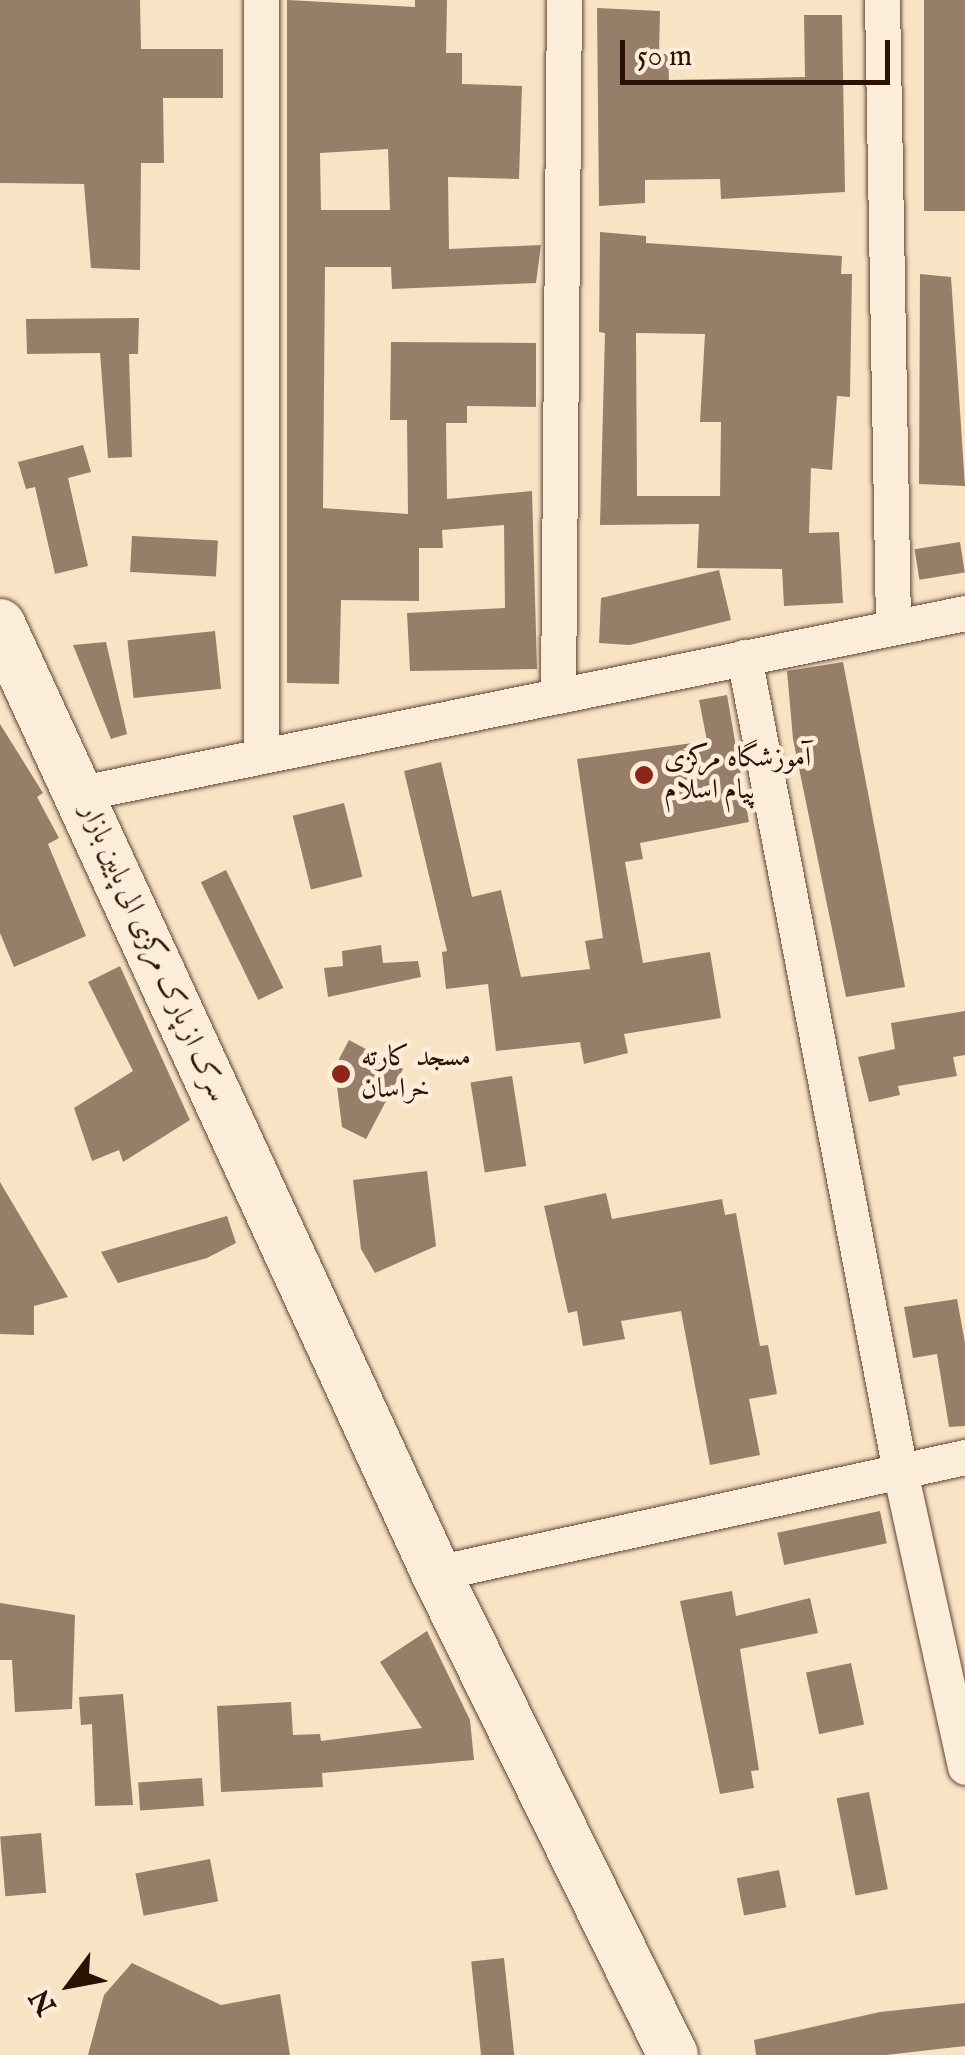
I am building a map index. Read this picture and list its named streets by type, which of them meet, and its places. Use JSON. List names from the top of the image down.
{
  "streets": {
    "main road": ["سرک از پارک مرکزی الی پایین بازار"]
  },
  "places": ["آموزشگاه مرکزی پیام اسلام", "مسجد کارته خراسان"],
  "scale_bar": "50 m",
  "north": "bottom left"
}
